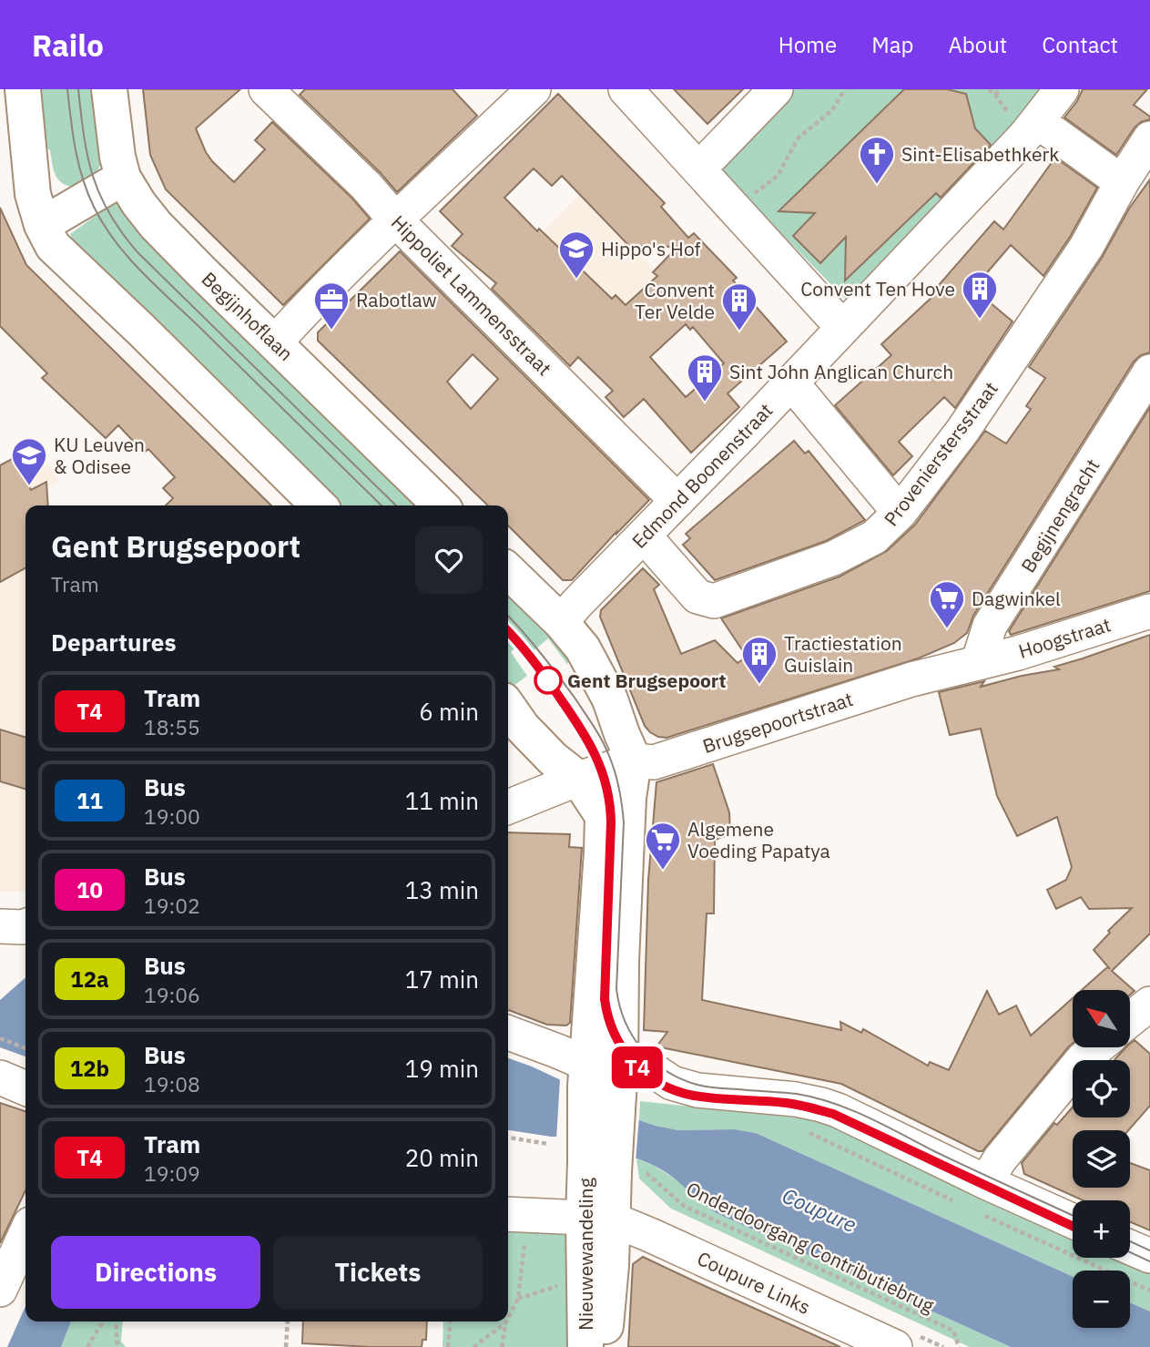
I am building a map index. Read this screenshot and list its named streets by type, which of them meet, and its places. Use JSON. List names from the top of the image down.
{
  "streets": {
    "main road": ["Begijnhoflaan", "Nieuwewandeling"],
    "street": [
      "Hippoliet Lammensstraat",
      "Provenierstersstraat",
      "Edmond Boonenstraat",
      "Begijnengracht",
      "Hoogstraat",
      "Brugsepoortstraat",
      "Coupure Links"
    ],
    "path": ["Onderdoorgang Contributiebrug"]
  },
  "crossings": [
    ["Hippoliet Lammensstraat", "Edmond Boonenstraat"],
    ["Provenierstersstraat", "Edmond Boonenstraat"],
    ["Begijnengracht", "Hoogstraat"],
    ["Begijnengracht", "Brugsepoortstraat"],
    ["Hoogstraat", "Brugsepoortstraat"],
    ["Onderdoorgang Contributiebrug", "Nieuwewandeling"],
    ["Nieuwewandeling", "Coupure Links"]
  ],
  "water": ["Coupure"],
  "places": {
    "church": ["Sint-Elisabethkerk"],
    "school or university": ["Hippo's Hof", "KU Leuven & Odisee"],
    "building": [
      "Convent Ten Hove",
      "Convent Ter Velde",
      "Sint John Anglican Church",
      "Tractiestation Guislain"
    ],
    "office": ["Rabotlaw"],
    "supermarket": ["Dagwinkel", "Algemene Voeding Papatya"],
    "other": ["Gent Brugsepoort"]
  },
  "lines": ["tram line T4"],
  "north": "top left",
  "page": {
    "header": "Railo",
    "nav": [
      "Home",
      "Map",
      "About",
      "Contact"
    ],
    "on_map": "T4",
    "heading": [
      ["Gent Brugsepoort", "Tram"],
      "Departures"
    ],
    "list": [
      {
        "mark": "T4",
        "name": "Tram",
        "note": "18:55",
        "value": "6 min"
      },
      {
        "mark": "11",
        "name": "Bus",
        "note": "19:00",
        "value": "11 min"
      },
      {
        "mark": "10",
        "name": "Bus",
        "note": "19:02",
        "value": "13 min"
      },
      {
        "mark": "12a",
        "name": "Bus",
        "note": "19:06",
        "value": "17 min"
      },
      {
        "mark": "12b",
        "name": "Bus",
        "note": "19:08",
        "value": "19 min"
      },
      {
        "mark": "T4",
        "name": "Tram",
        "note": "19:09",
        "value": "20 min"
      }
    ],
    "map_buttons": ["+", "−"],
    "buttons": ["Directions", "Tickets"]
  }
}
